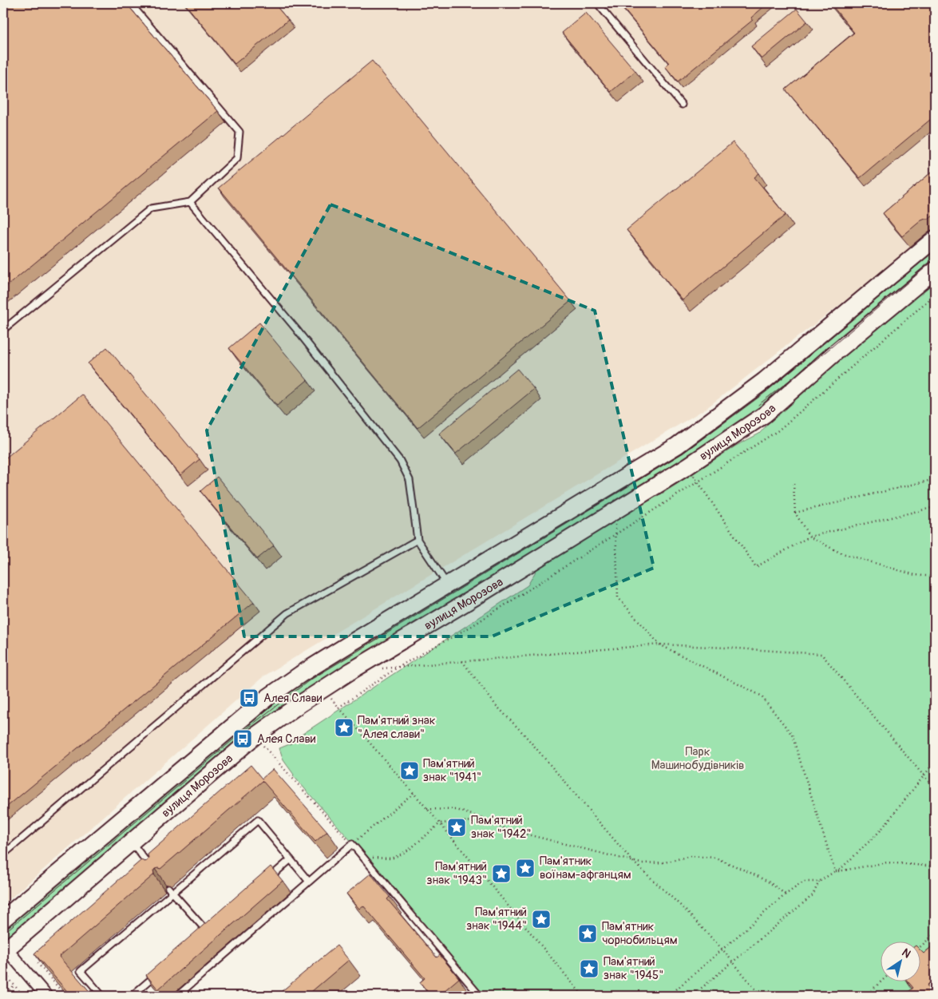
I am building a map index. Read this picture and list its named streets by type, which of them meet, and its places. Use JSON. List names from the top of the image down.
{
  "streets": {
    "main road": ["вулиця Морозова"]
  },
  "parks": ["Парк Машинобудівників"],
  "places": {
    "bus stop": ["Aлея Слави", "Алея Слави"],
    "place": [
      "Пам'ятний знак \"Алея слави\"",
      "Пам'ятний знак \"1941\"",
      "Пам'ятний знак \"1942\"",
      "Пам'ятник воїнам-афганцям",
      "Пам'ятний знак \"1943\"",
      "Пам'ятний знак \"1944\"",
      "Пам'ятник чорнобильцям",
      "Пам'ятний знак \"1945\""
    ]
  },
  "north": "top right"
}
